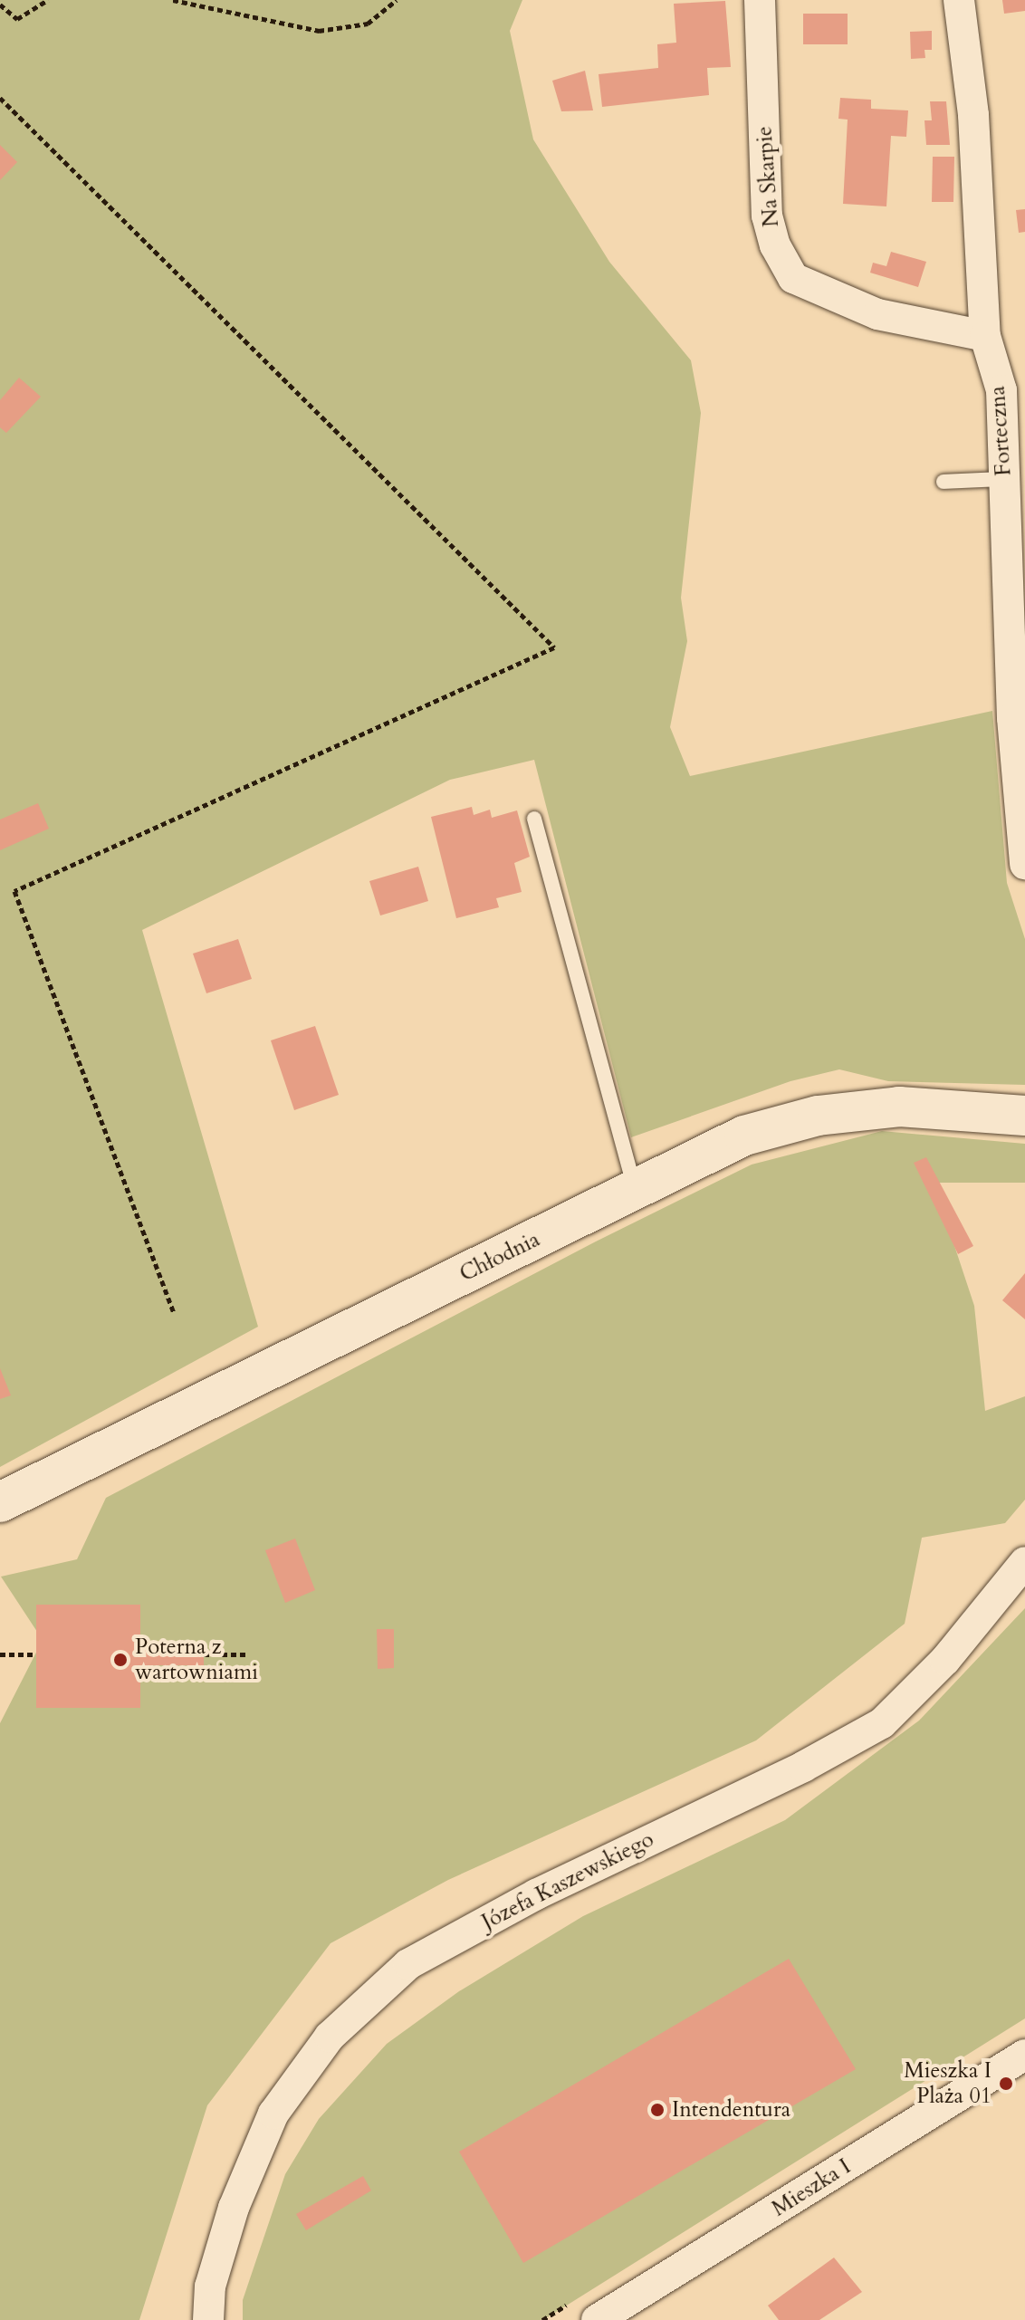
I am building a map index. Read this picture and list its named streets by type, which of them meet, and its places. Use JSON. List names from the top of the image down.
{
  "streets": {
    "street": [
      "Na Skarpie",
      "Forteczna",
      "Chłodnia",
      "Józefa Kaszewskiego",
      "Mieszka I"
    ]
  },
  "crossings": [
    ["Na Skarpie", "Forteczna"]
  ],
  "places": ["Poterna z wartowniami", "Mieszka I Plaża 01", "Intendentura"]
}
